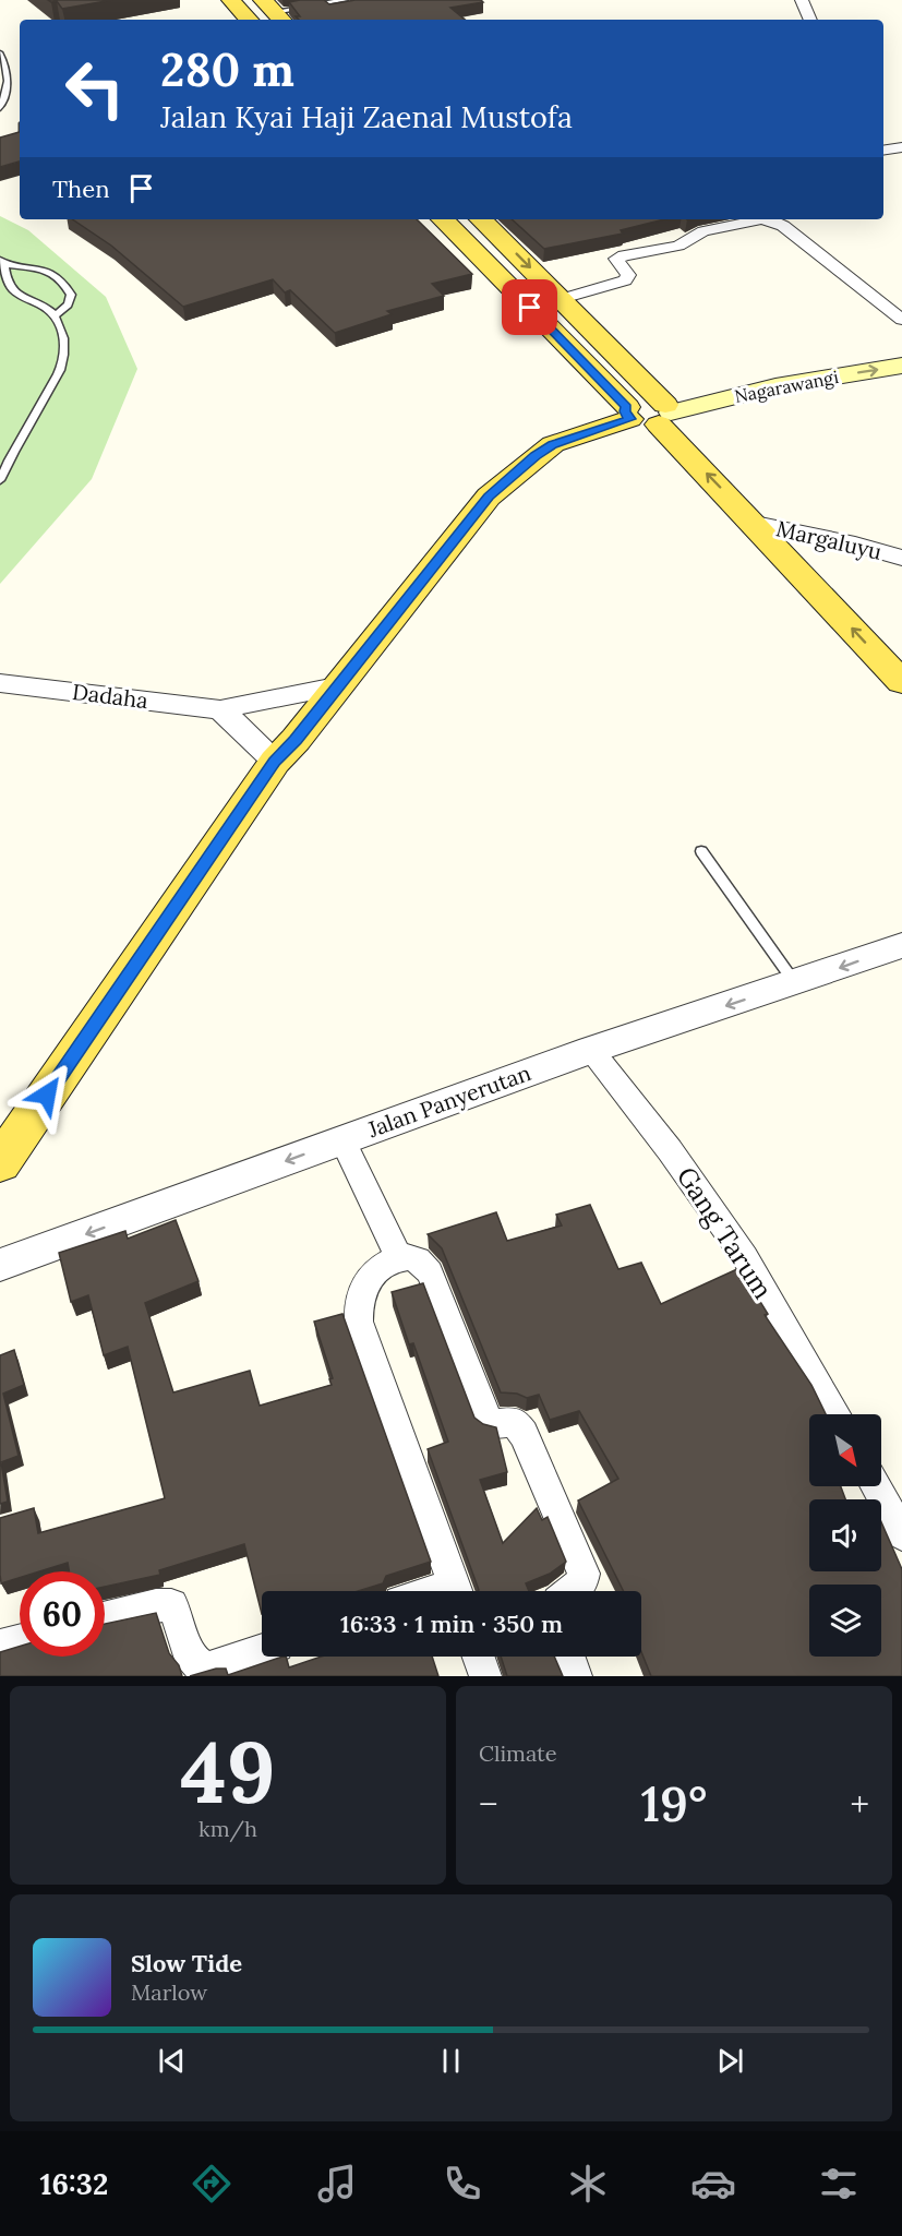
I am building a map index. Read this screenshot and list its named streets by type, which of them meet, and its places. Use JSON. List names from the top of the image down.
{
  "streets": {
    "main road": ["Nagarawangi"],
    "street": [
      "Margaluyu",
      "Dadaha",
      "Jalan Panyerutan",
      "Gang Tarum"
    ]
  },
  "crossings": [
    ["Jalan Panyerutan", "Gang Tarum"]
  ],
  "one_way": ["Nagarawangi", "Jalan Panyerutan"],
  "north": "bottom right",
  "page": {
    "turn": ["280 m", "Jalan Kyai Haji Zaenal Mustofa"],
    "then": "Then",
    "limit": "60",
    "trip": "16:33 · 1 min · 350 m",
    "tile": [
      ["49", "km/h"],
      "Climate"
    ],
    "heat": ["−", "19°", "+"],
    "song": ["Slow Tide", "Marlow"],
    "tabs": "16:32"
  }
}
